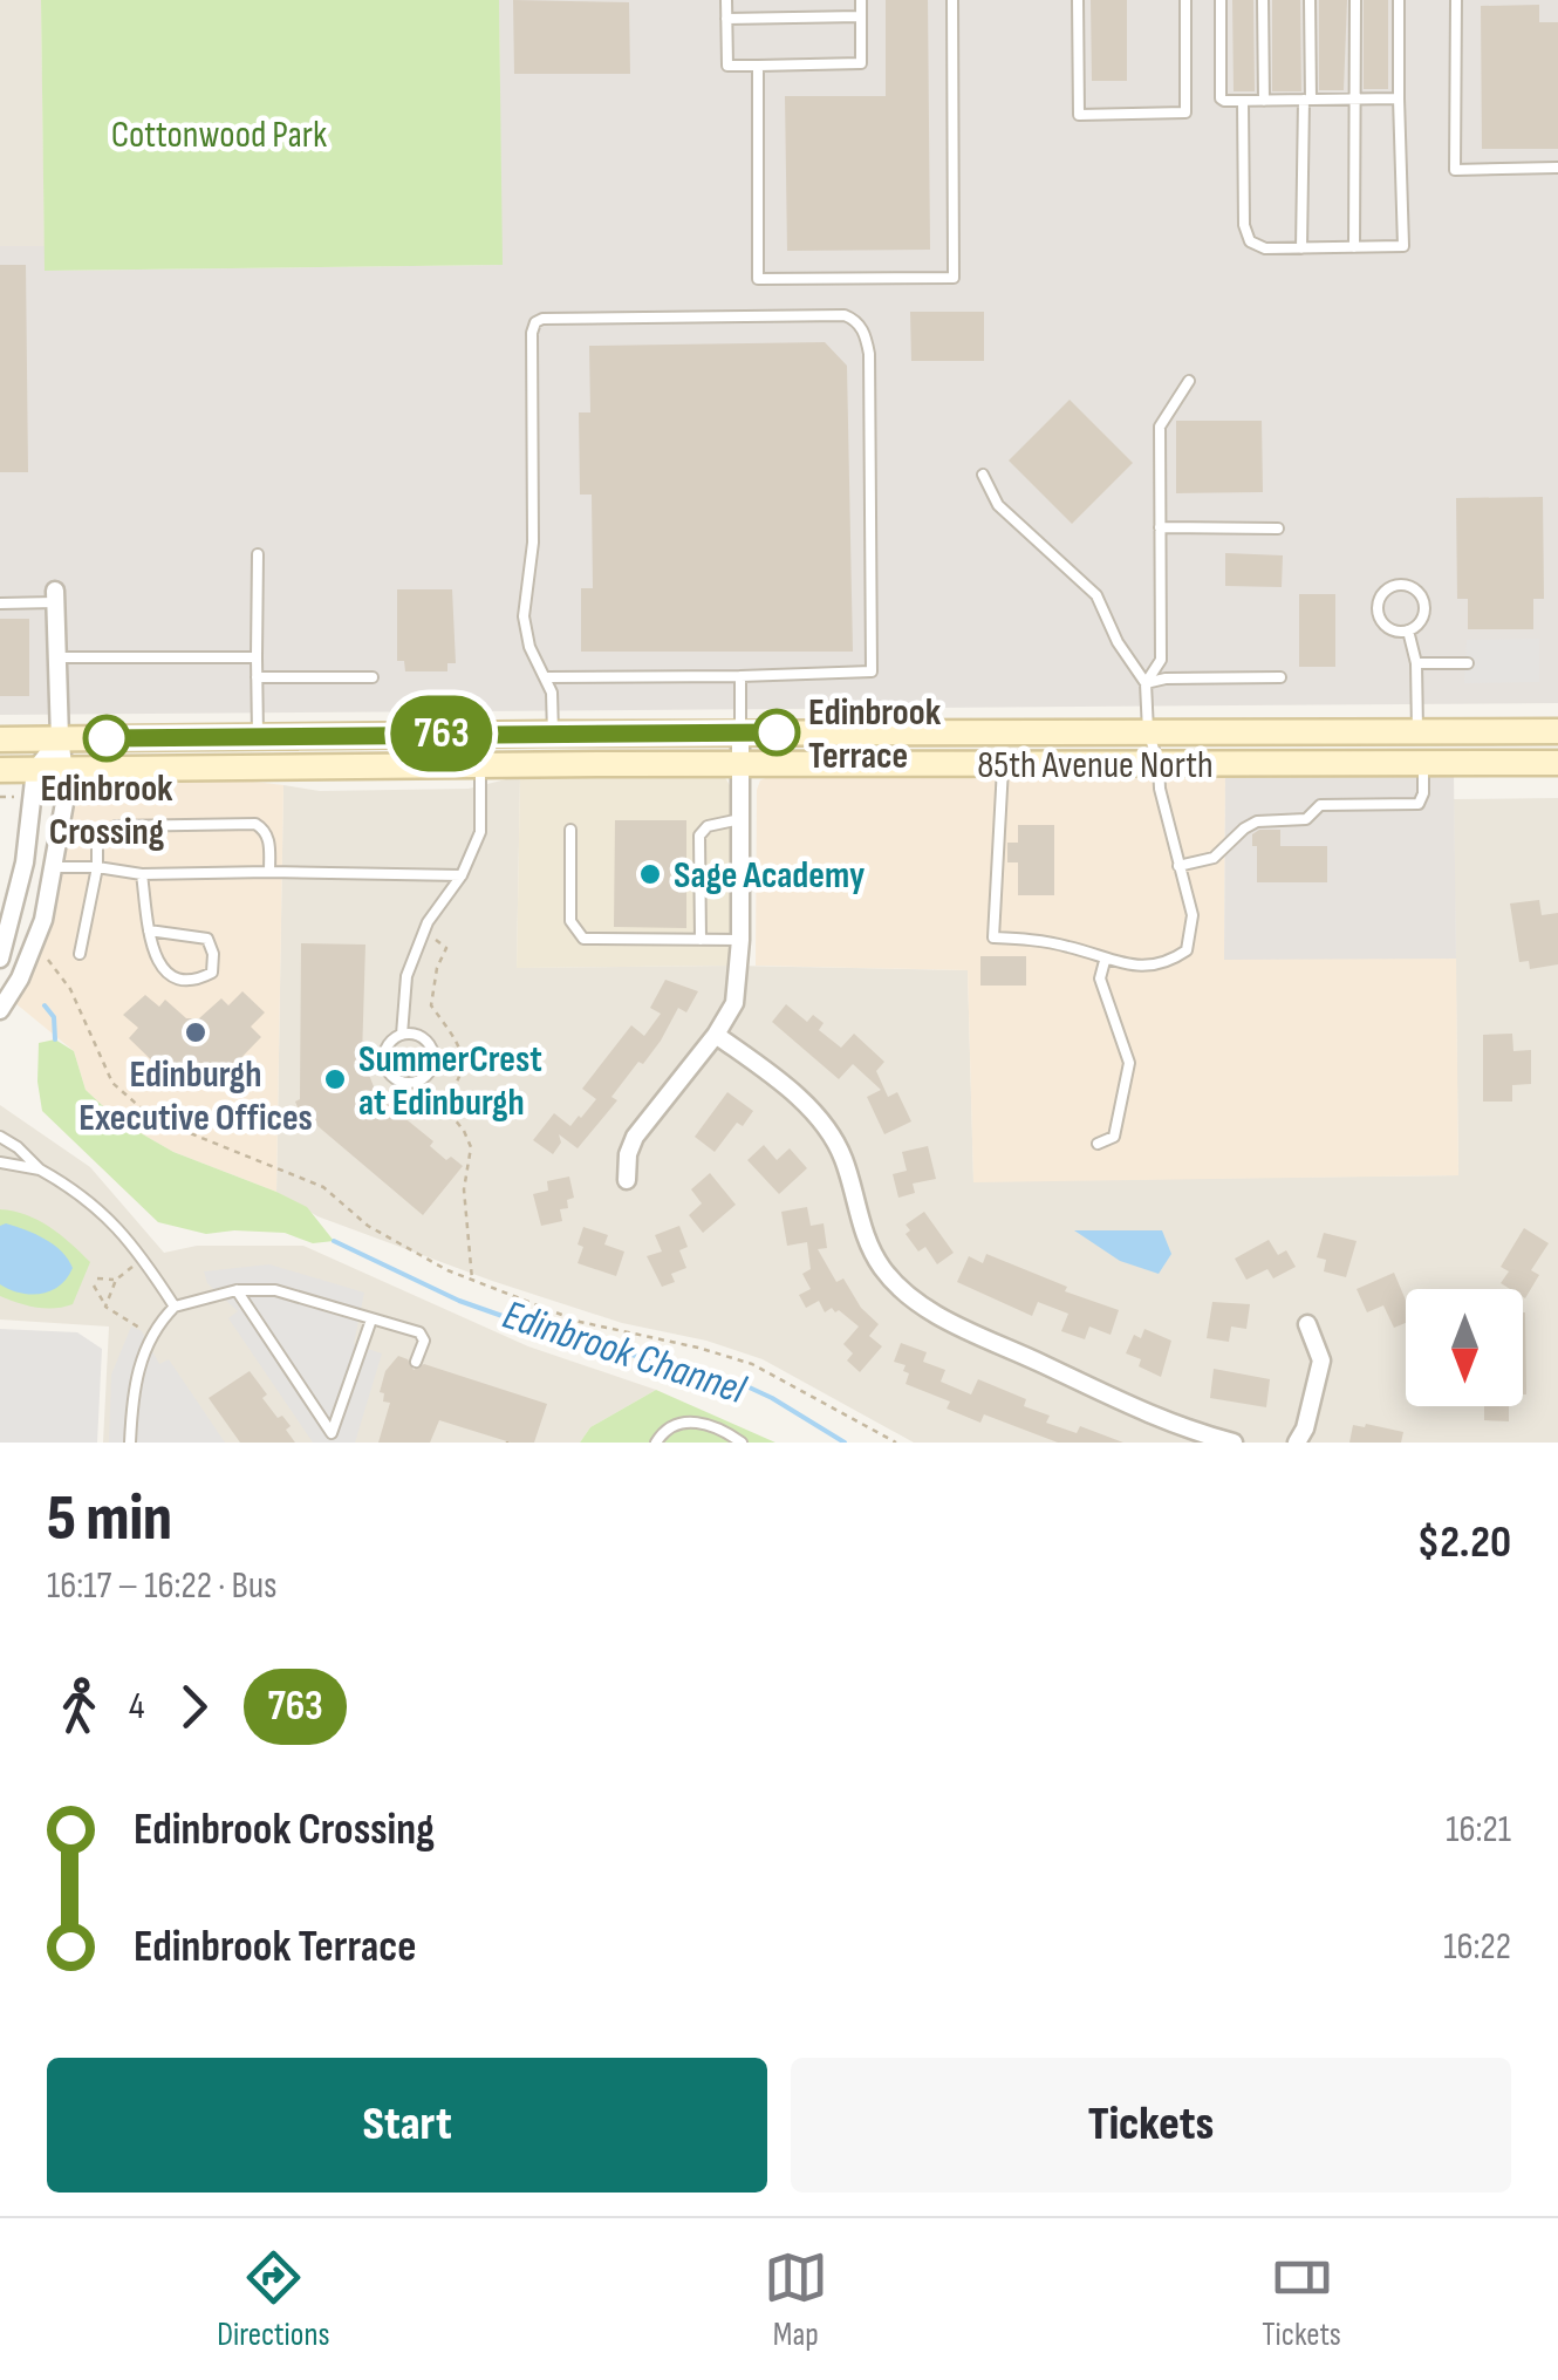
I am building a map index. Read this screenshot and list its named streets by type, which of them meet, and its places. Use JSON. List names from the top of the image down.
{
  "streets": {
    "main road": ["85th Avenue North"]
  },
  "water": ["Edinbrook Channel"],
  "parks": ["Cottonwood Park"],
  "places": [
    "Edinbrook Terrace",
    "Edinbrook Crossing",
    "Sage Academy",
    "Edinburgh Executive Offices",
    "SummerCrest at Edinburgh"
  ],
  "lines": ["bus line 763"],
  "north": "bottom",
  "page": {
    "on_map": "763",
    "heading": ["5 min", "16:17 – 16:22 · Bus", "$2.20"],
    "legs": ["4", "763"],
    "list": [
      {
        "name": "Edinbrook Crossing",
        "value": "16:21"
      },
      {
        "name": "Edinbrook Terrace",
        "value": "16:22"
      }
    ],
    "buttons": ["Start", "Tickets"],
    "tabs": ["Directions", "Map", "Tickets"]
  }
}
